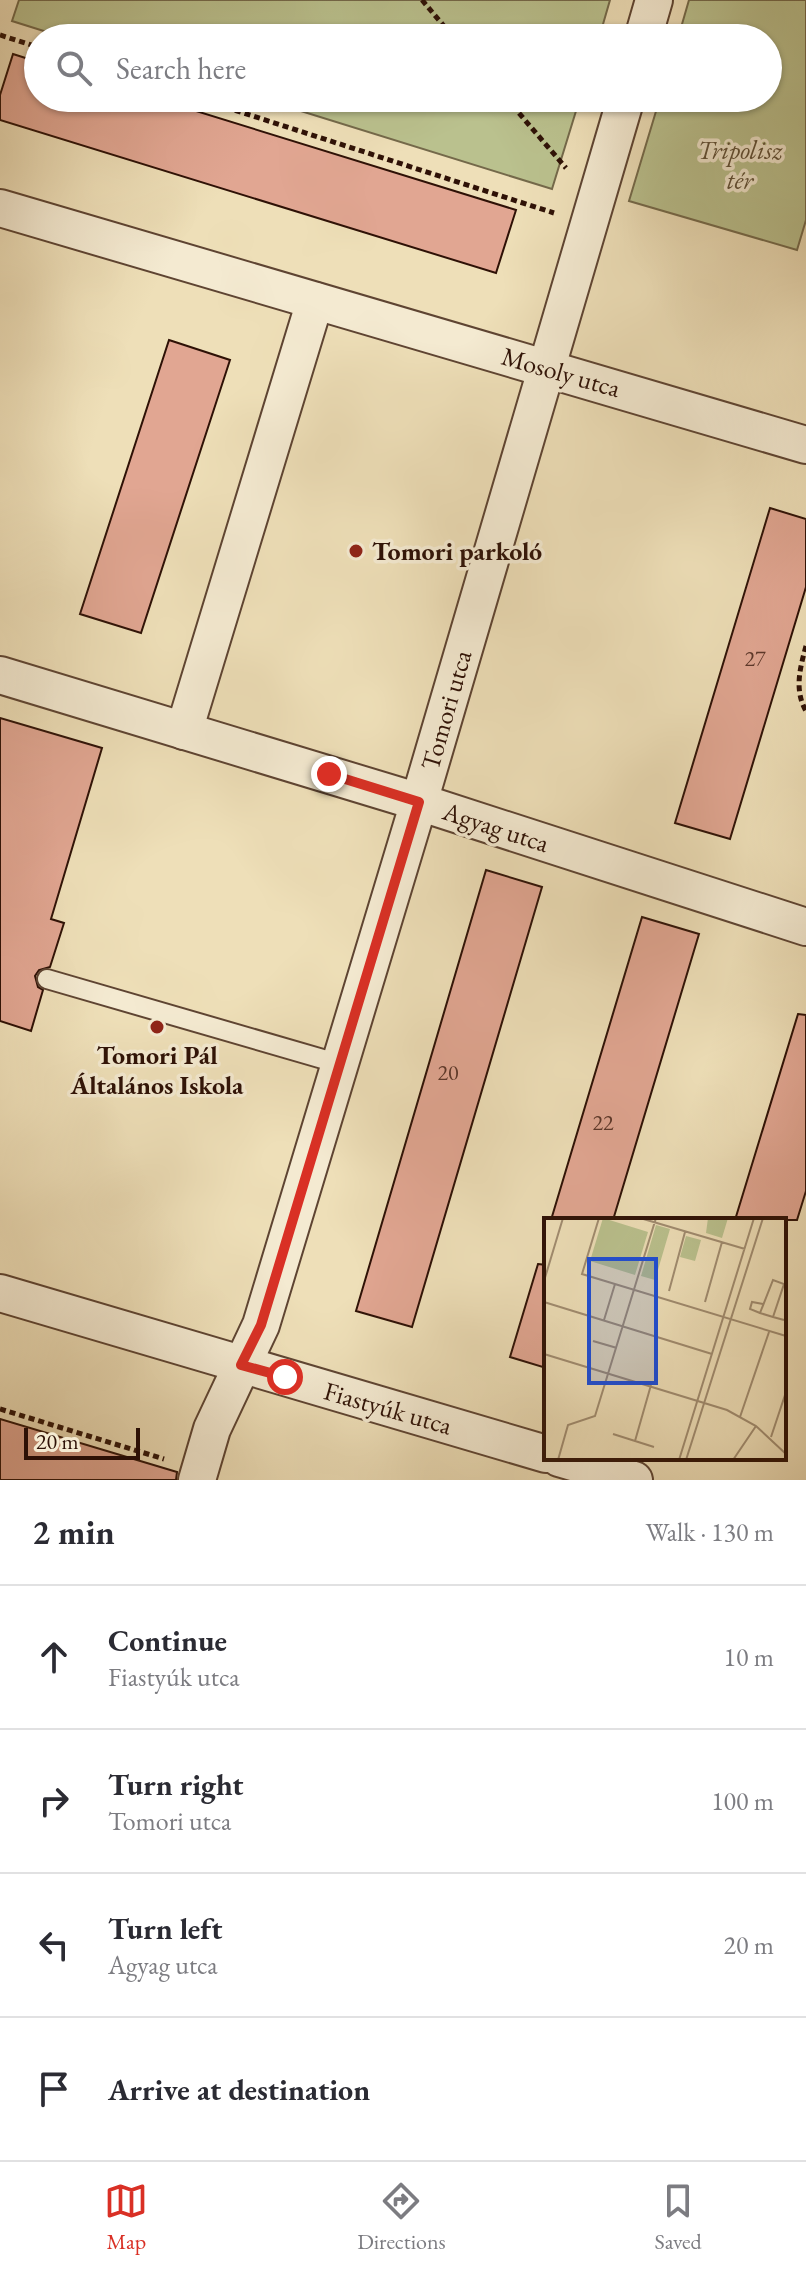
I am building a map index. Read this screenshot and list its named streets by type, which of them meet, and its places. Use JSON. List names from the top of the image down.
{
  "streets": {
    "street": [
      "Mosoly utca",
      "Tomori utca",
      "Agyag utca",
      "Fiastyúk utca"
    ]
  },
  "crossings": [
    ["Mosoly utca", "Tomori utca"],
    ["Tomori utca", "Agyag utca"],
    ["Tomori utca", "Fiastyúk utca"]
  ],
  "parks": ["Tripolisz tér"],
  "places": ["Tomori parkoló", "Tomori Pál Általános Iskola"],
  "house_numbers": ["27", "20", "22"],
  "scale_bar": "20 m",
  "page": {
    "search": "Search here",
    "scale": "20 m",
    "heading": ["2 min", "Walk · 130 m"],
    "list": [
      ["Continue", "Fiastyúk utca", "10 m"],
      ["Turn right", "Tomori utca", "100 m"],
      ["Turn left", "Agyag utca", "20 m"],
      "Arrive at destination"
    ],
    "nav": ["Map", "Directions", "Saved"]
  }
}
